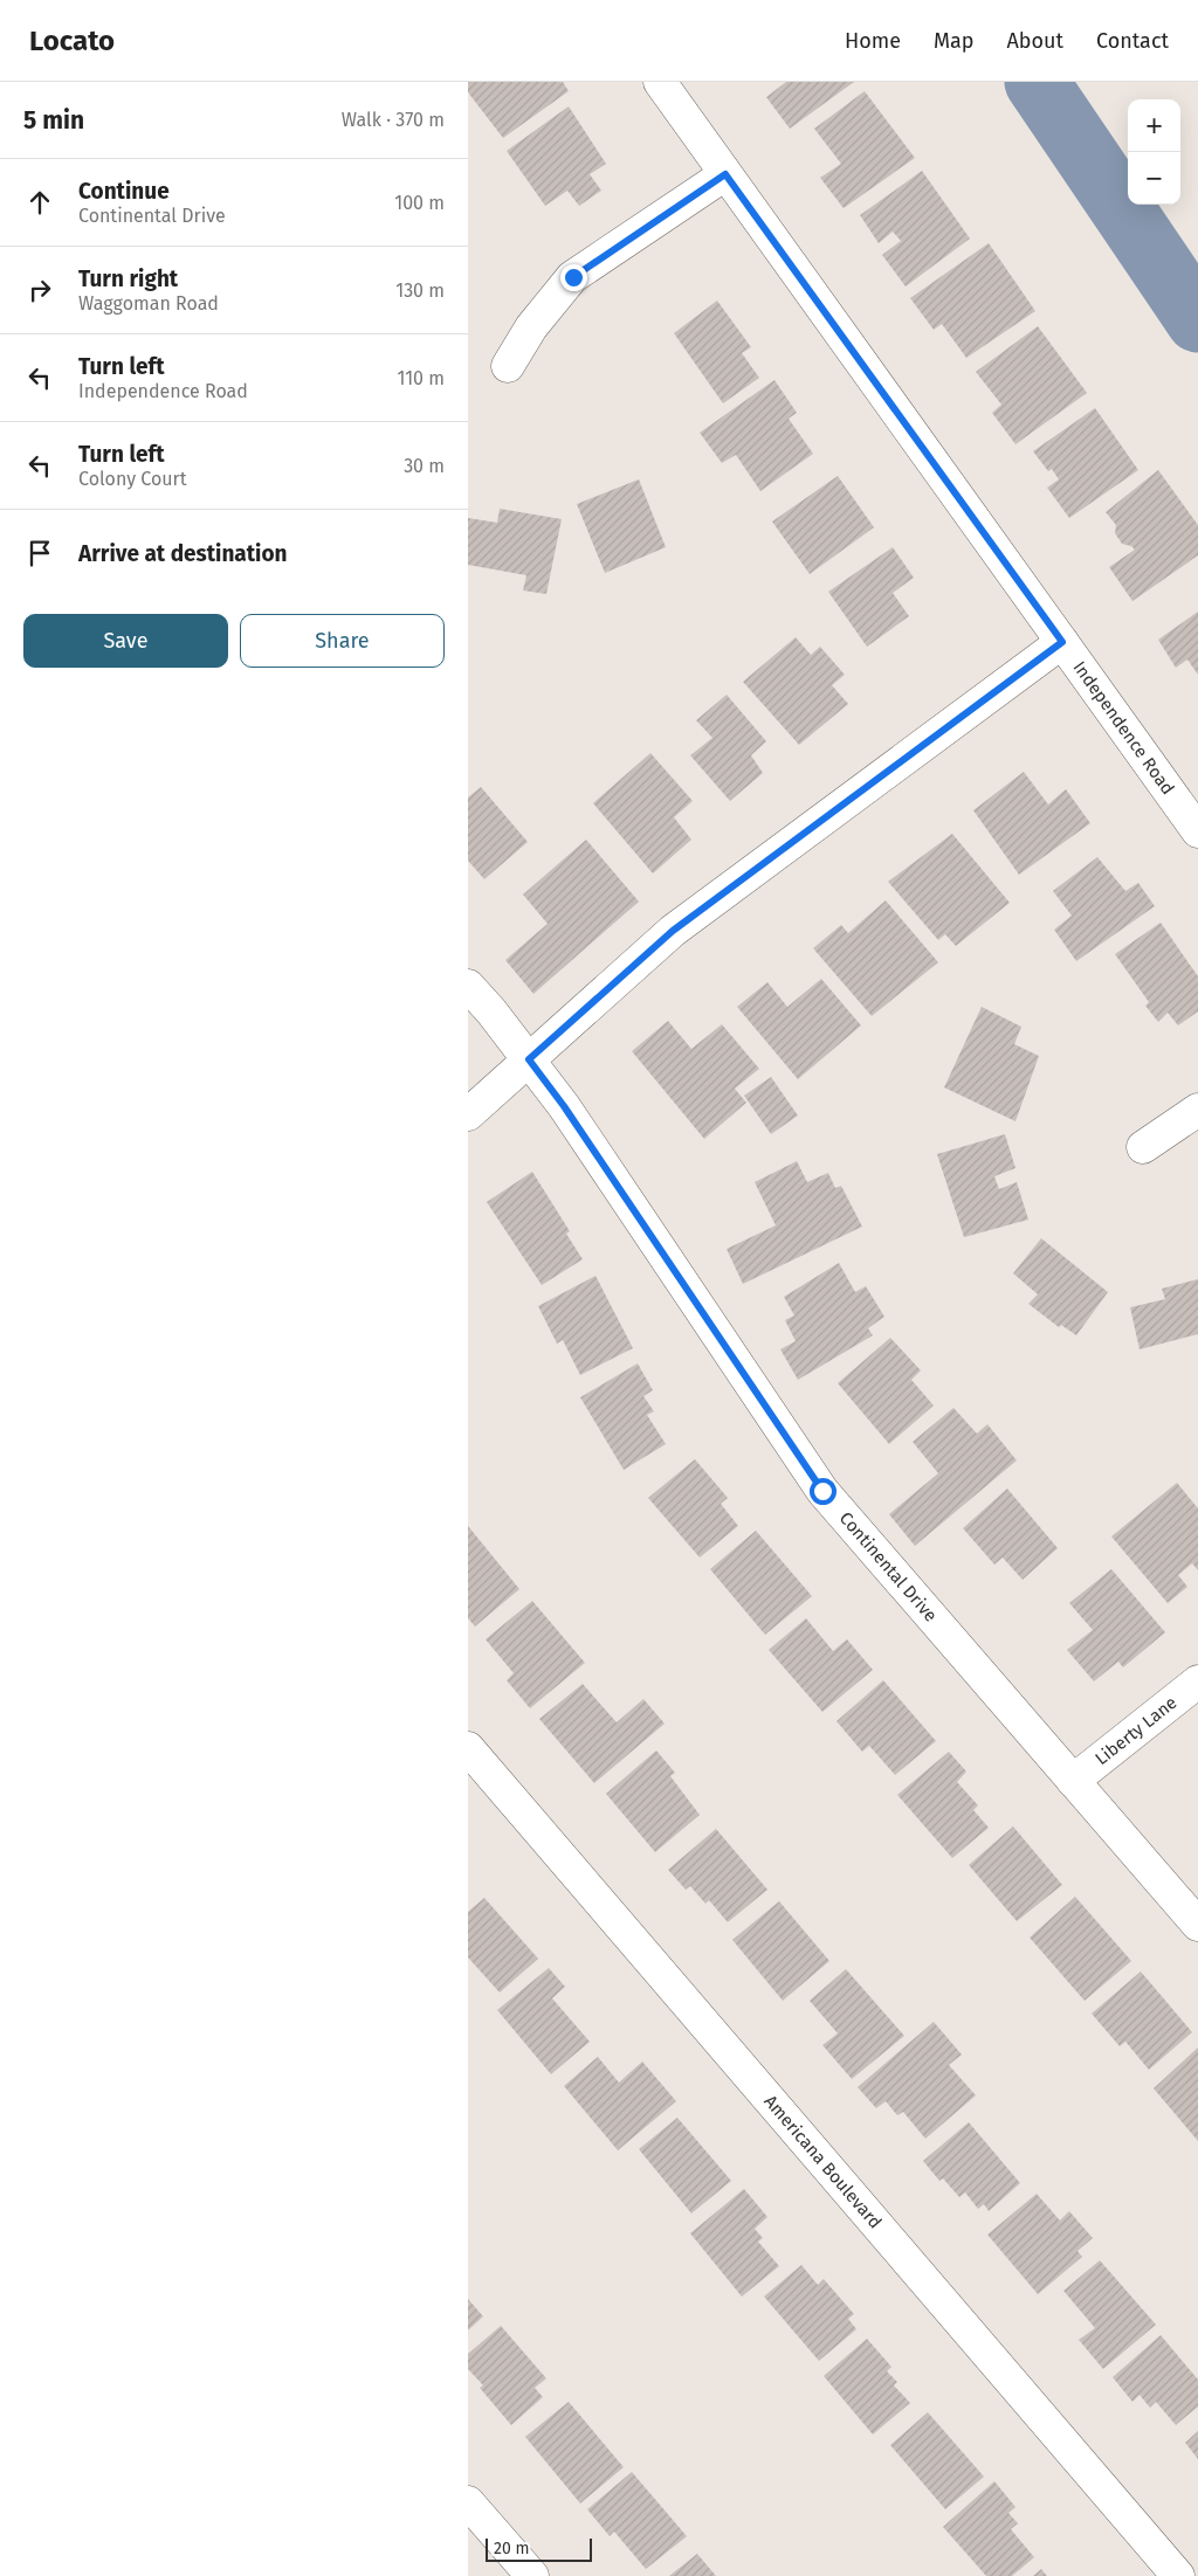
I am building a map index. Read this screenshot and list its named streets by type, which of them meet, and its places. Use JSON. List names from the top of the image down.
{
  "streets": {
    "street": [
      "Independence Road",
      "Continental Drive",
      "Liberty Lane",
      "Americana Boulevard"
    ]
  },
  "crossings": [
    ["Continental Drive", "Liberty Lane"]
  ],
  "scale_bar": "20 m",
  "page": {
    "header": "Locato",
    "nav": [
      "Home",
      "Map",
      "About",
      "Contact"
    ],
    "heading": ["5 min", "Walk · 370 m"],
    "map_buttons": ["+", "−"],
    "list": [
      ["Continue", "Continental Drive", "100 m"],
      ["Turn right", "Waggoman Road", "130 m"],
      ["Turn left", "Independence Road", "110 m"],
      ["Turn left", "Colony Court", "30 m"],
      "Arrive at destination"
    ],
    "buttons": ["Save", "Share"],
    "scale": "20 m"
  }
}
